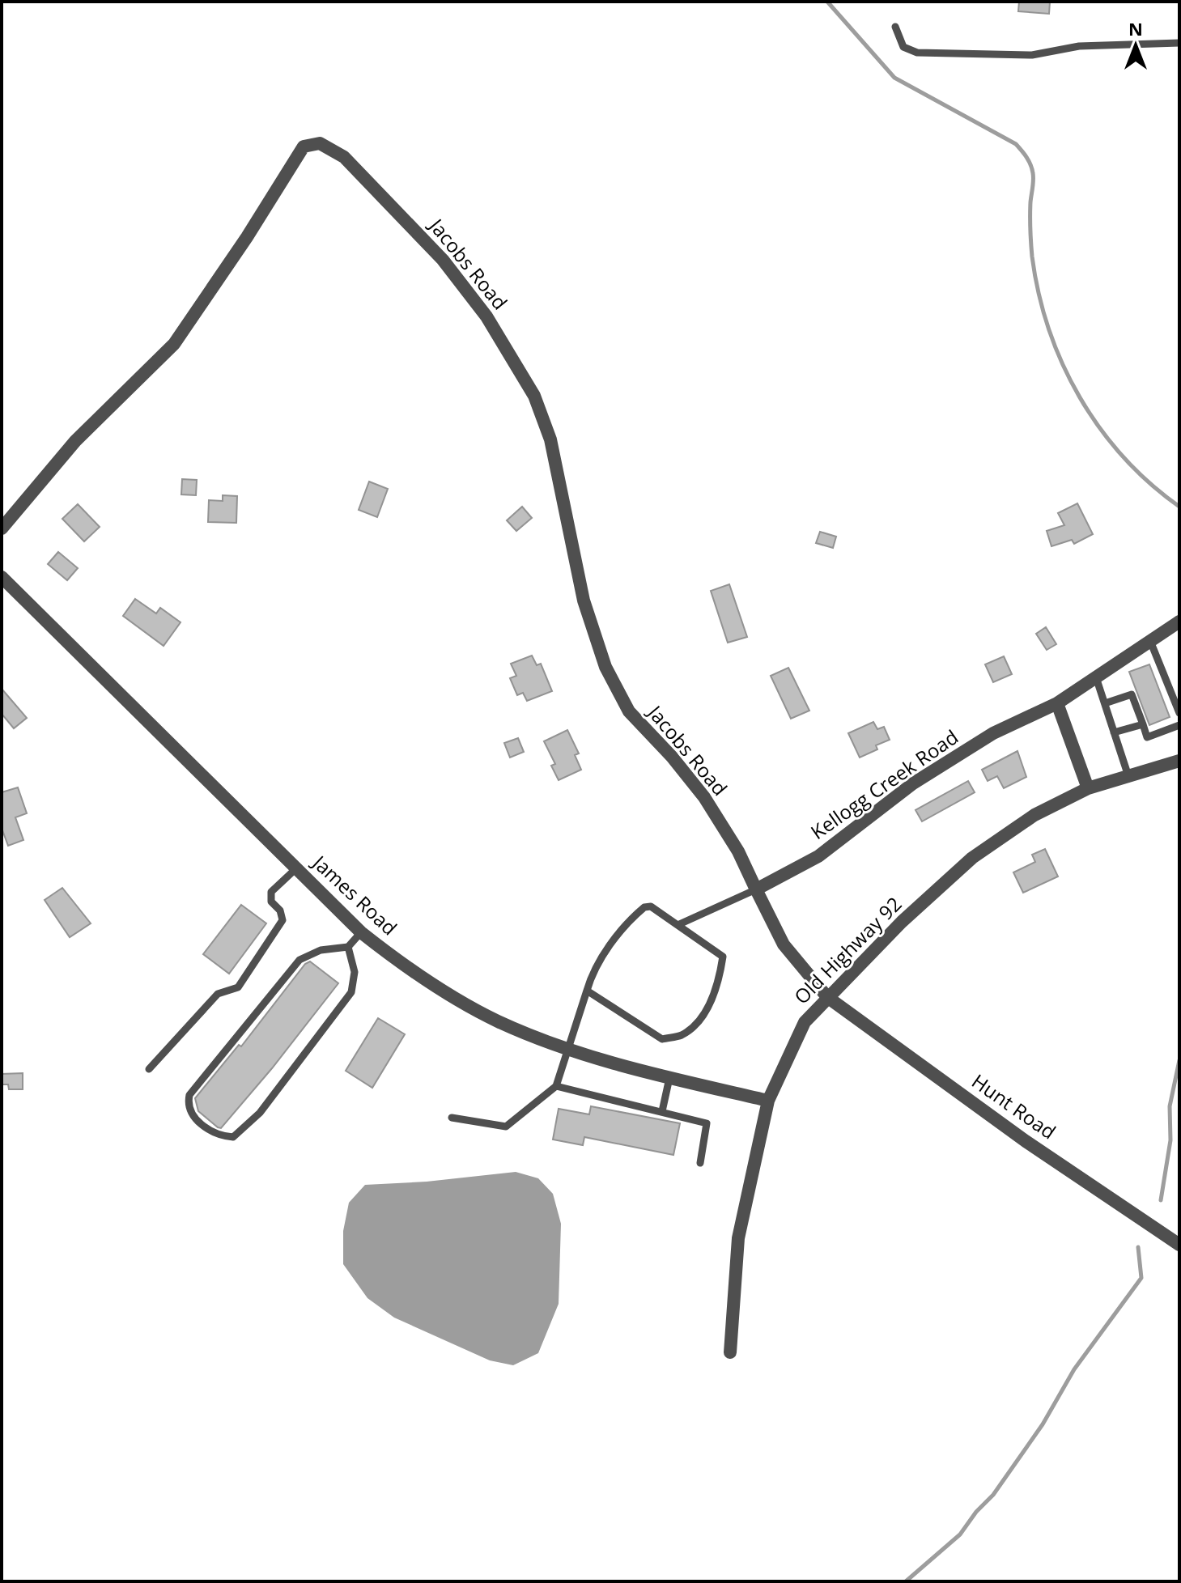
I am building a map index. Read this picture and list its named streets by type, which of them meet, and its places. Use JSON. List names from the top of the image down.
{
  "streets": {
    "street": [
      "Jacobs Road",
      "Kellogg Creek Road",
      "James Road",
      "Old Highway 92",
      "Hunt Road"
    ]
  },
  "crossings": [
    ["Jacobs Road", "Kellogg Creek Road"],
    ["James Road", "Old Highway 92"],
    ["Old Highway 92", "Hunt Road"]
  ],
  "north": "top"
}
